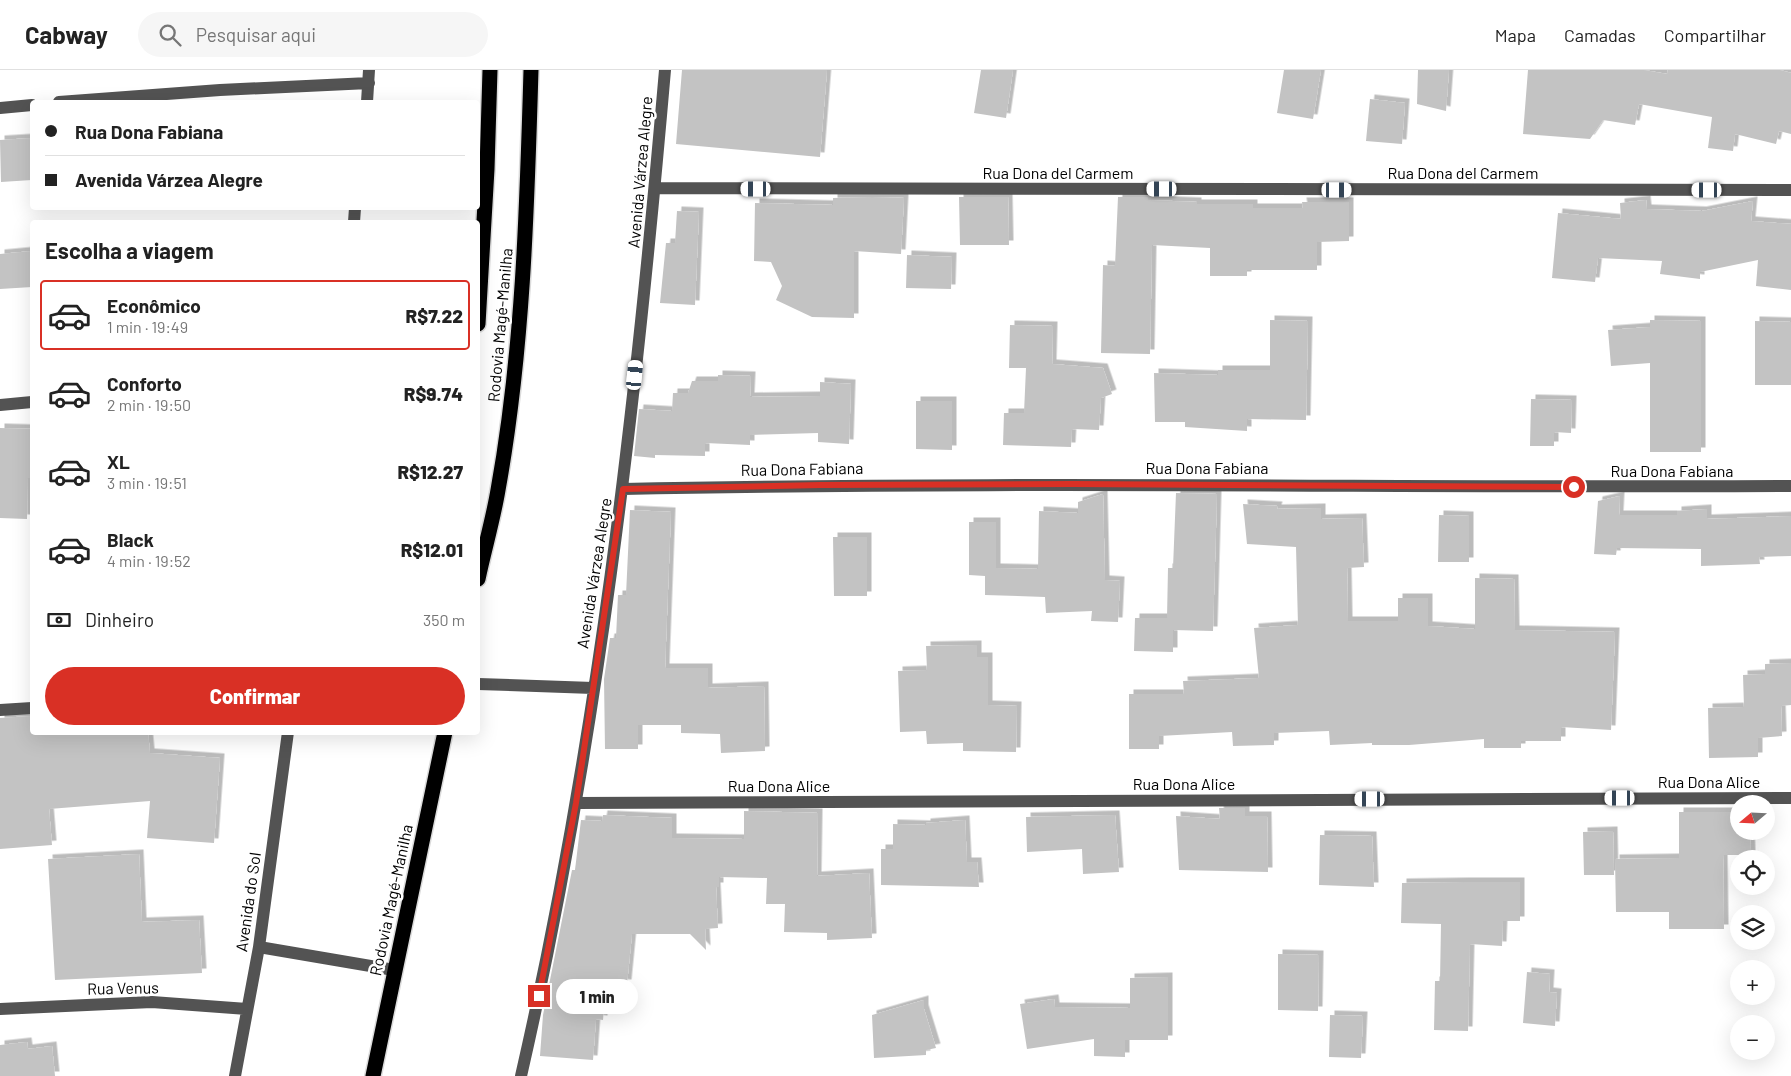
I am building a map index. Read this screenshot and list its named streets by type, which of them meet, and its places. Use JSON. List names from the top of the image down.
{
  "streets": {
    "highway": ["Rodovia Magé-Manilha"],
    "street": [
      "Avenida Várzea Alegre",
      "Rua Dona del Carmem",
      "Rua Dona Fabiana",
      "Rua Dona Alice",
      "Avenida do Sol",
      "Rua Venus"
    ]
  },
  "crossings": [
    ["Avenida Várzea Alegre", "Rua Dona del Carmem"],
    ["Avenida Várzea Alegre", "Rua Dona Fabiana"],
    ["Avenida Várzea Alegre", "Rua Dona Alice"],
    ["Avenida do Sol", "Rua Venus"]
  ],
  "north": "left",
  "page": {
    "header": "Cabway",
    "search": "Pesquisar aqui",
    "nav": ["Mapa", "Camadas", "Compartilhar"],
    "banner": ["Rua Dona Fabiana", "Avenida Várzea Alegre"],
    "heading": "Escolha a viagem",
    "list": [
      {
        "name": "Econômico",
        "note": "1 min · 19:49",
        "value": "R$7.22"
      },
      {
        "name": "Conforto",
        "note": "2 min · 19:50",
        "value": "R$9.74"
      },
      {
        "name": "XL",
        "note": "3 min · 19:51",
        "value": "R$12.27"
      },
      {
        "name": "Black",
        "note": "4 min · 19:52",
        "value": "R$12.01"
      }
    ],
    "pay": ["Dinheiro", "350 m"],
    "buttons": "Confirmar",
    "map_buttons": ["+", "−"],
    "bubble": "1 min"
  }
}
